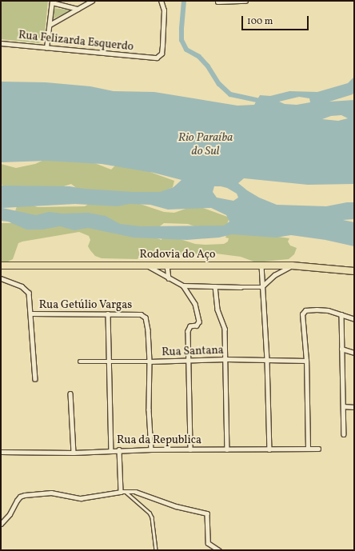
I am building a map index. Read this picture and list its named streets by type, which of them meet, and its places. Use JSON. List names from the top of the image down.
{
  "streets": {
    "highway": ["Rodovia do Aço"],
    "street": [
      "Rua Felizarda Esquerdo",
      "Rua Getúlio Vargas",
      "Rua Santana",
      "Rua da Republica"
    ]
  },
  "crossings": [
    ["Rua Getúlio Vargas", "Rua Santana"]
  ],
  "water": ["Rio Paraíba do Sul"],
  "scale_bar": "100 m"
}
